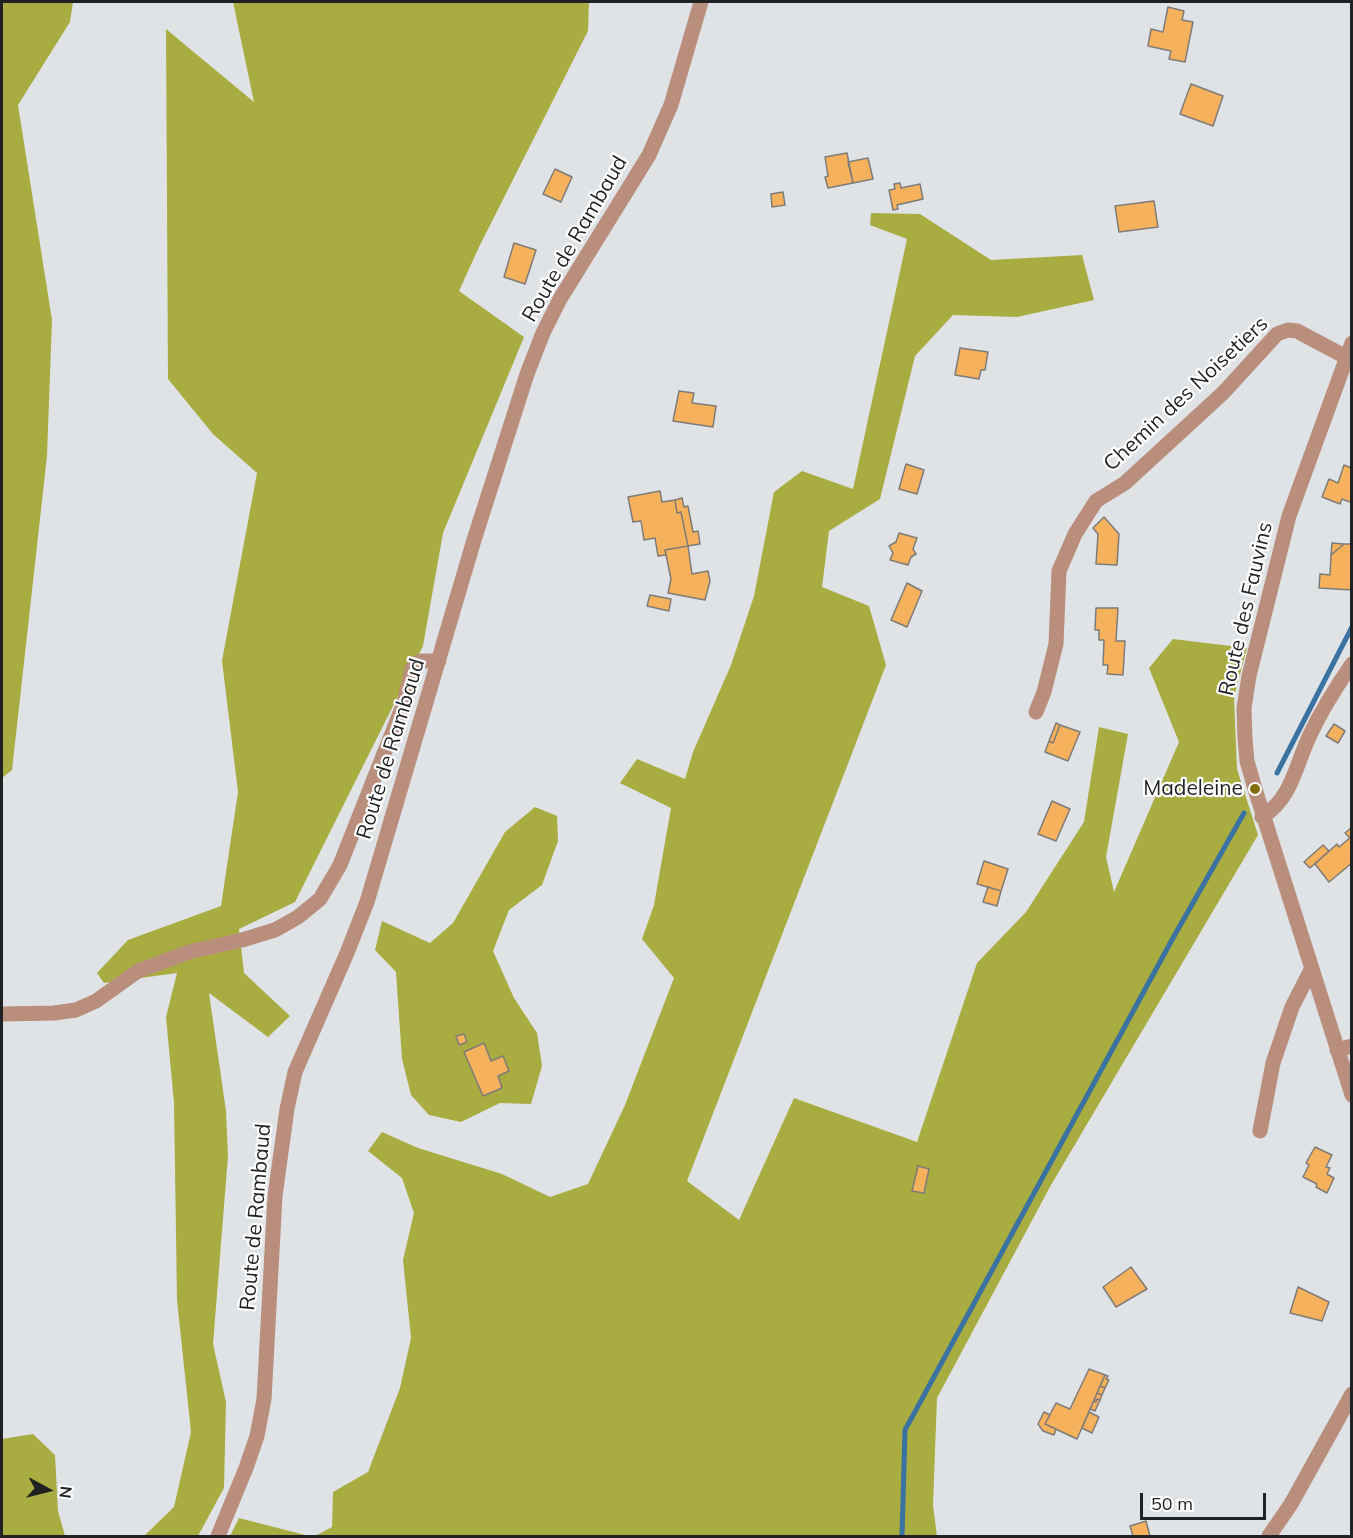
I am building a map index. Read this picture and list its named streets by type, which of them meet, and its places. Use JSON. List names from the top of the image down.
{
  "streets": {
    "street": ["Route de Rambaud", "Chemin des Noisetiers", "Route des Fauvins"]
  },
  "crossings": [
    ["Chemin des Noisetiers", "Route des Fauvins"]
  ],
  "places": ["Madeleine"],
  "scale_bar": "50 m",
  "north": "right"
}
